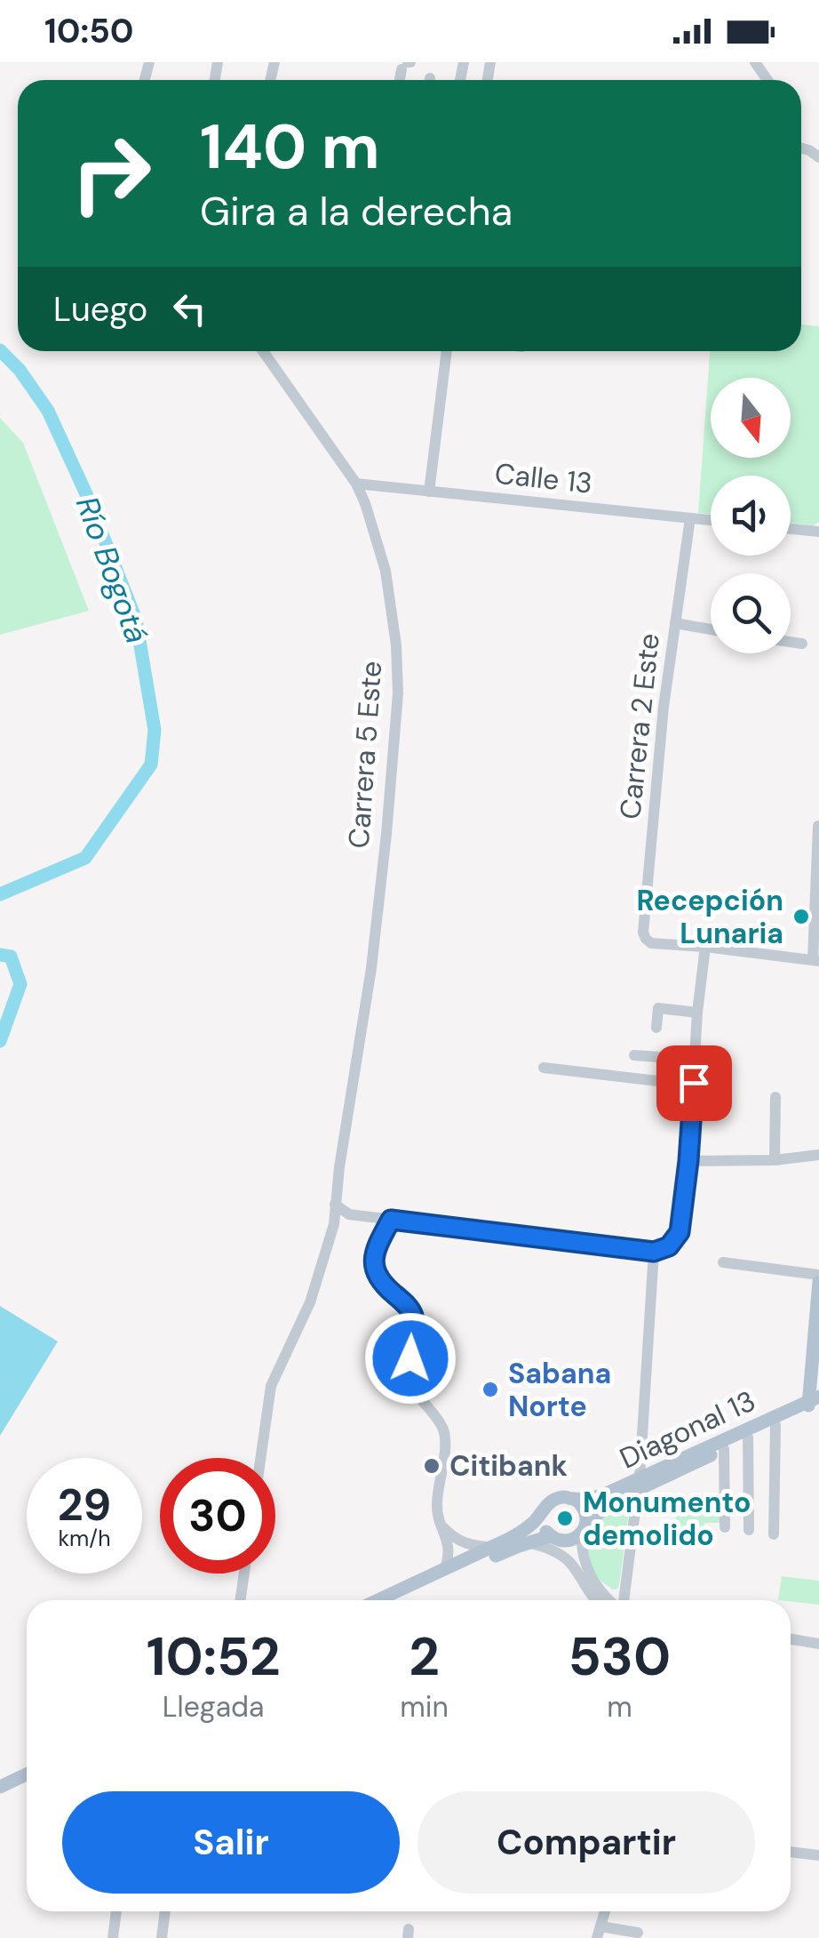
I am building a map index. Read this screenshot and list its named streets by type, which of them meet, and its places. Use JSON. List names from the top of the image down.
{
  "streets": {
    "main road": ["Diagonal 13"],
    "street": ["Calle 13", "Carrera 2 Este", "Carrera 5 Este"]
  },
  "crossings": [
    ["Calle 13", "Carrera 2 Este"],
    ["Calle 13", "Carrera 5 Este"]
  ],
  "water": ["Río Bogotá"],
  "places": [
    "Recepción Lunaria",
    "Sabana Norte",
    "Citibank",
    "Monumento demolido"
  ],
  "north": "bottom",
  "page": {
    "status": "10:50",
    "turn": ["140 m", "Gira a la derecha"],
    "then": "Luego",
    "speed": "29 km/h",
    "limit": "30",
    "eta": [
      "10:52",
      "Llegada",
      "2",
      "min",
      "530",
      "m"
    ],
    "buttons": ["Salir", "Compartir"]
  }
}
